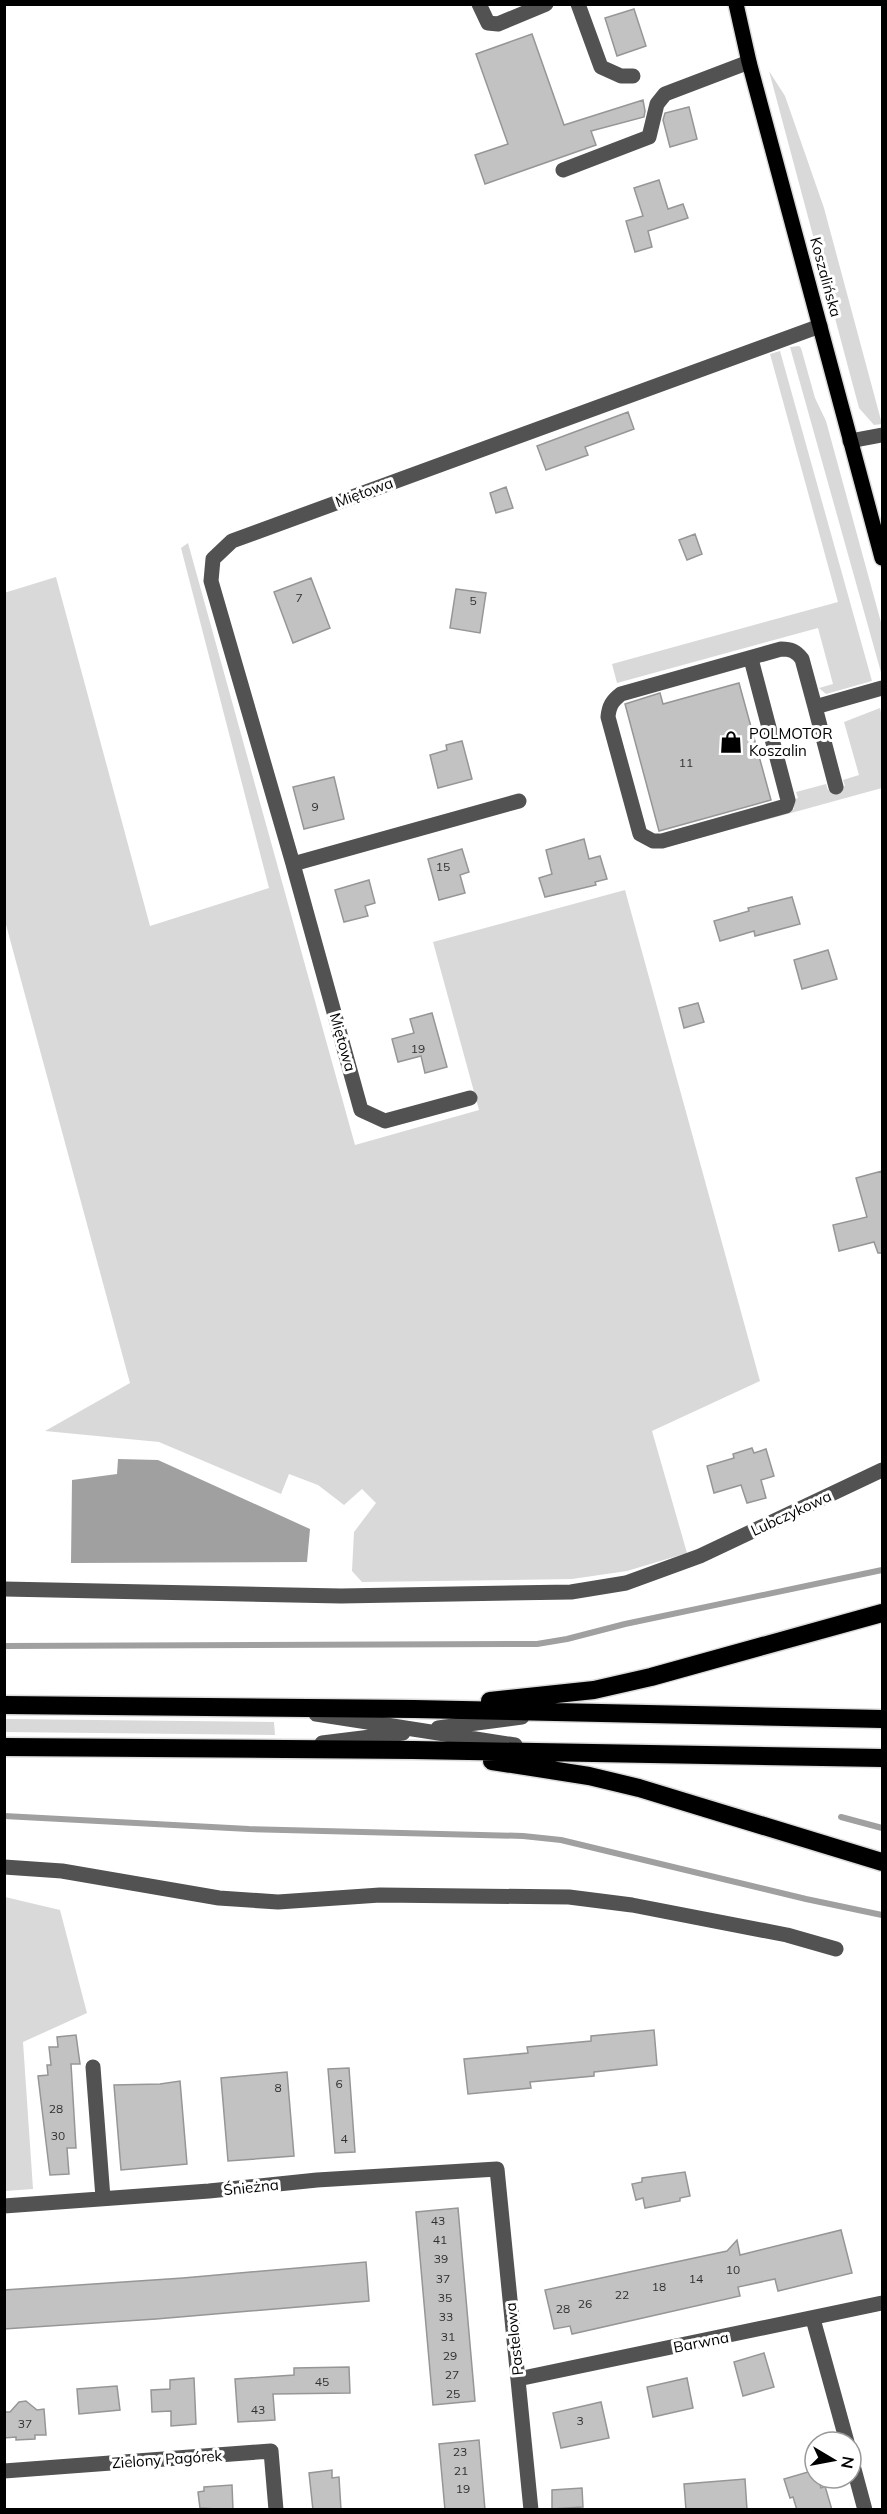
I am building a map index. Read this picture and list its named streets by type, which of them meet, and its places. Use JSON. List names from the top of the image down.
{
  "streets": {
    "main road": ["Koszalińska"],
    "street": [
      "Miętowa",
      "Lubczykowa",
      "Śnieżna",
      "Pastelowa",
      "Barwna",
      "Zielony Pagórek"
    ]
  },
  "crossings": [
    ["Koszalińska", "Miętowa"],
    ["Śnieżna", "Pastelowa"],
    ["Pastelowa", "Barwna"]
  ],
  "places": {
    "shop": ["POLMOTOR Koszalin"]
  },
  "house_numbers": [
    "7",
    "5",
    "11",
    "9",
    "15",
    "19",
    "6",
    "8",
    "28",
    "30",
    "4",
    "43",
    "41",
    "39",
    "10",
    "37",
    "14",
    "18",
    "22",
    "35",
    "26",
    "28",
    "33",
    "31",
    "29",
    "27",
    "45",
    "25",
    "43",
    "3",
    "37",
    "23",
    "21",
    "19"
  ],
  "north": "right"
}
